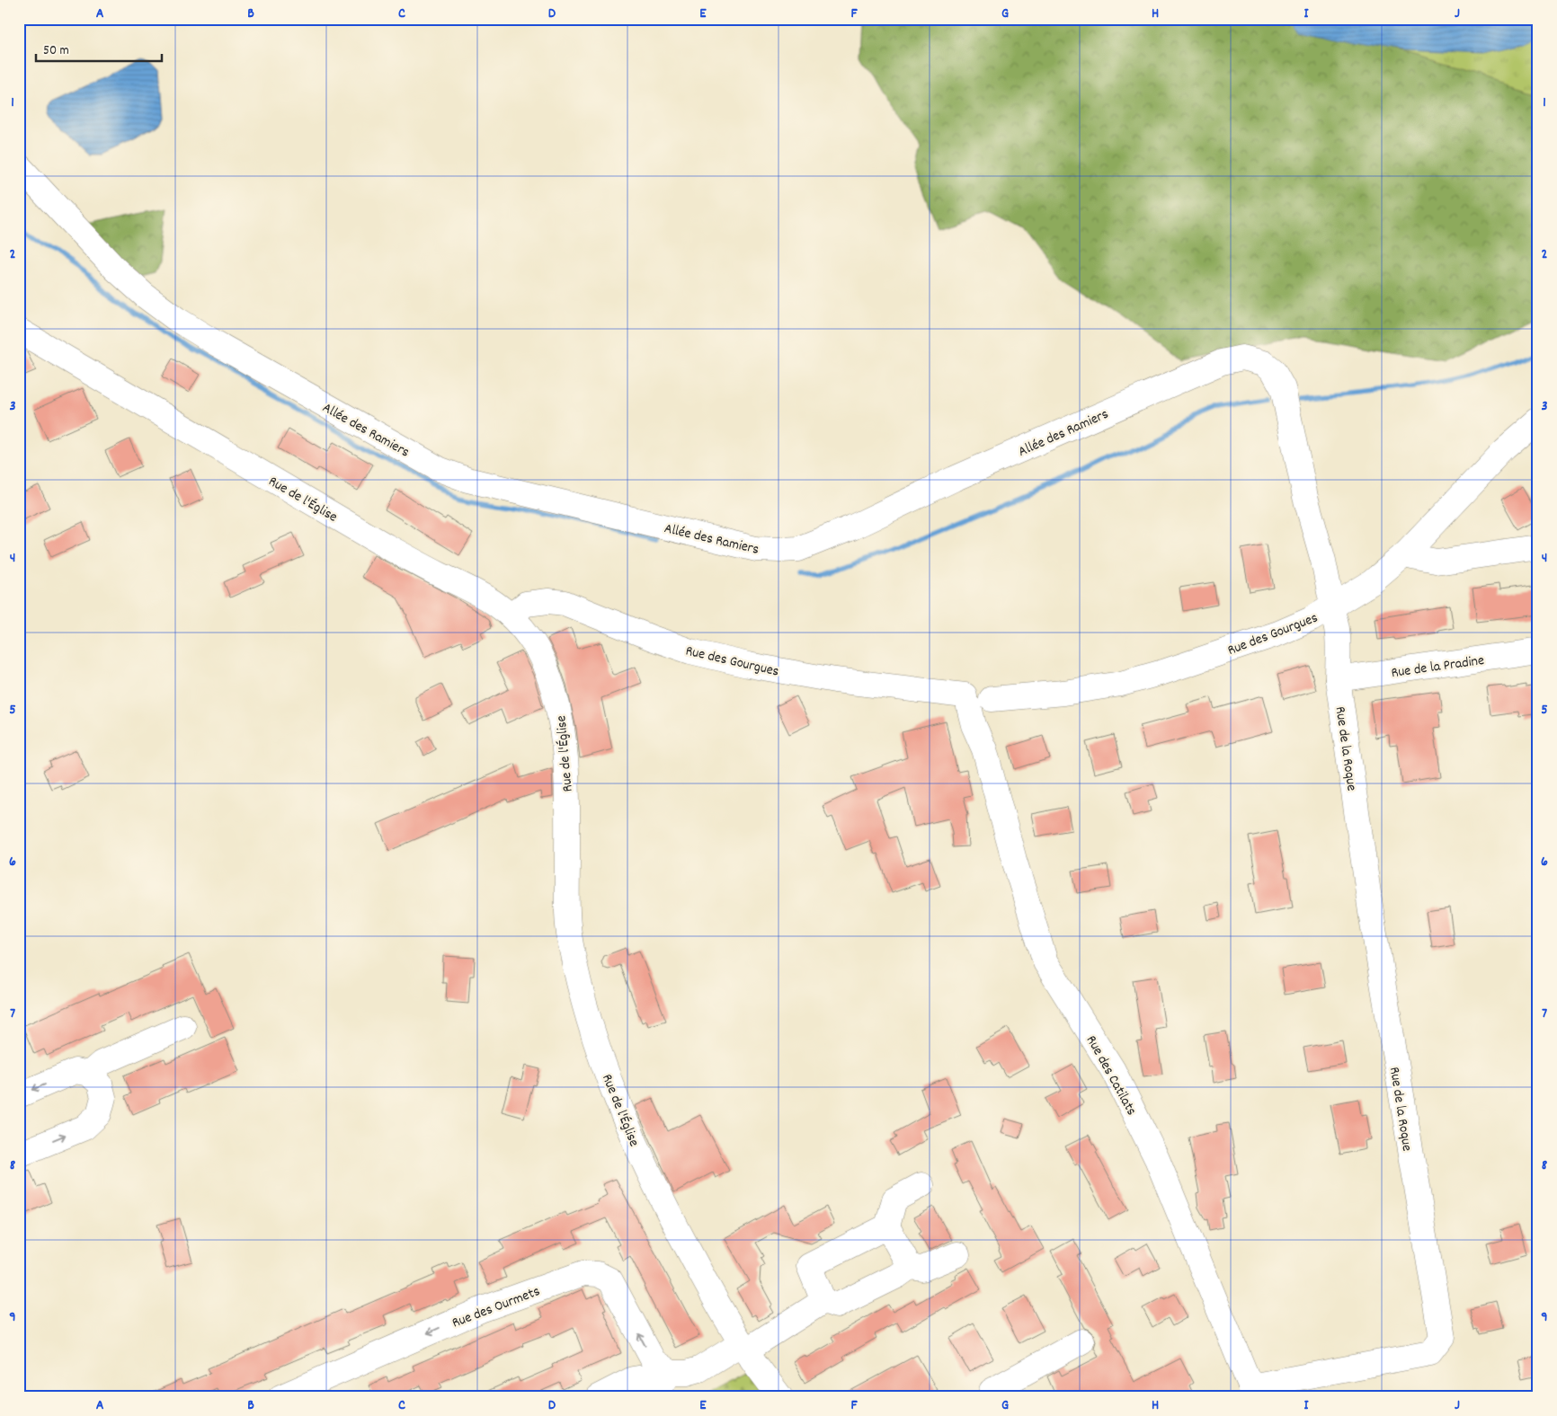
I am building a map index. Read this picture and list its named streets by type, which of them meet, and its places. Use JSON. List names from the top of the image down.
{
  "streets": {
    "street": [
      "Allée des Ramiers",
      "Rue de l'Église",
      "Rue des Gourgues",
      "Rue de la Pradine",
      "Rue de la Roque",
      "Rue des Catilats",
      "Rue des Ourmets"
    ]
  },
  "crossings": [
    ["Allée des Ramiers", "Rue des Gourgues"],
    ["Allée des Ramiers", "Rue de la Roque"],
    ["Rue de l'Église", "Rue des Gourgues"],
    ["Rue des Gourgues", "Rue de la Roque"],
    ["Rue des Gourgues", "Rue des Catilats"],
    ["Rue de la Pradine", "Rue de la Roque"],
    ["Rue de la Roque", "Rue des Catilats"]
  ],
  "one_way": ["Rue des Ourmets"],
  "scale_bar": "50 m",
  "grid": {
    "columns": [
      "A",
      "B",
      "C",
      "D",
      "E",
      "F",
      "G",
      "H",
      "I",
      "J"
    ],
    "rows": [
      "1",
      "2",
      "3",
      "4",
      "5",
      "6",
      "7",
      "8",
      "9"
    ]
  }
}
